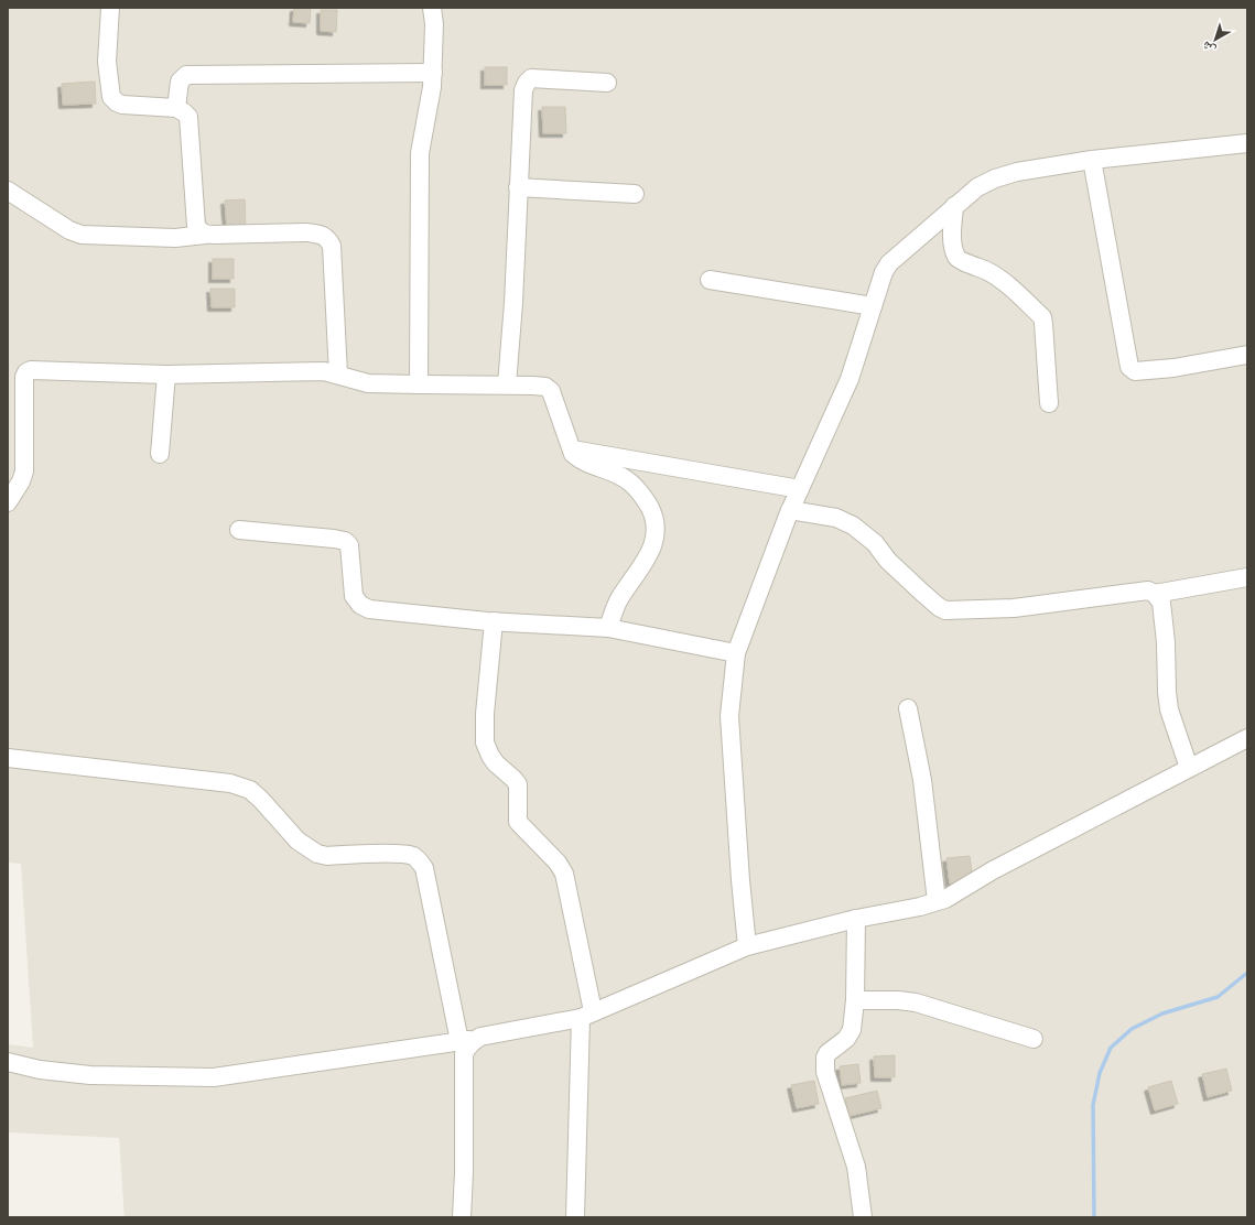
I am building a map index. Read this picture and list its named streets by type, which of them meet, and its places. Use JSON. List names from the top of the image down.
{
  "north": "bottom left"
}
